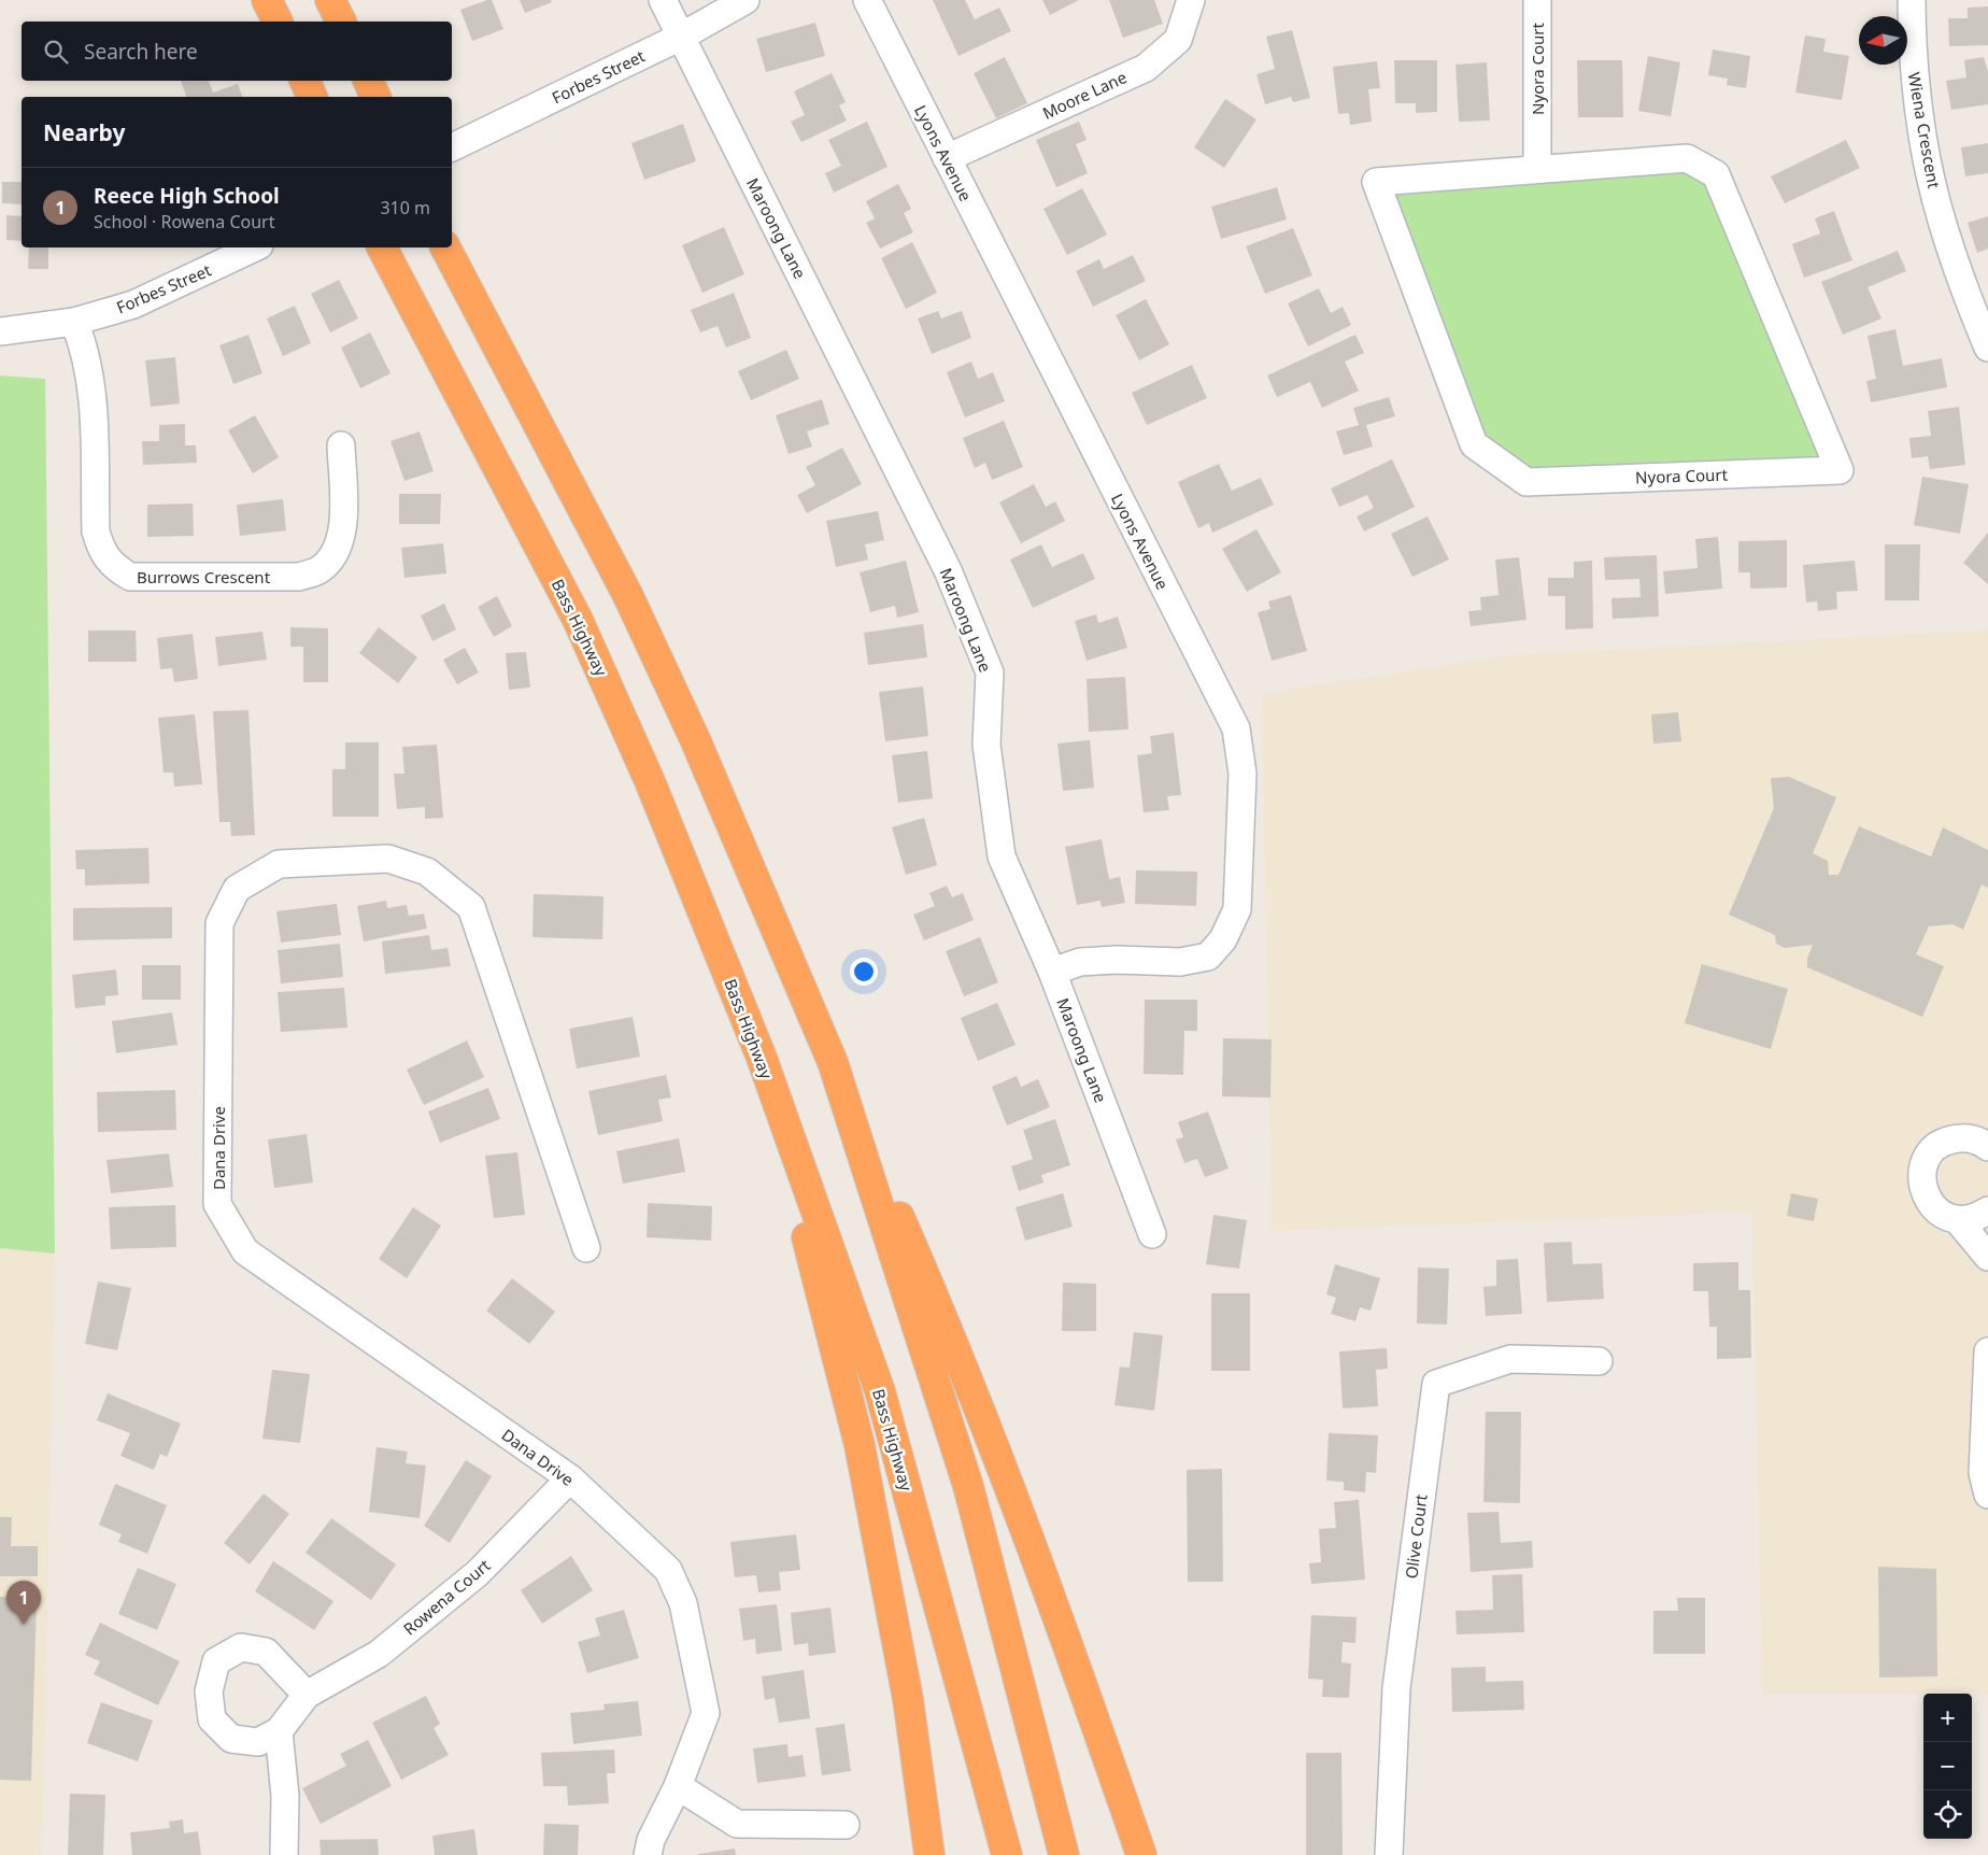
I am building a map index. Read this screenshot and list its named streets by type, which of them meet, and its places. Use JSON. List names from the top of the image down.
{
  "streets": {
    "highway": ["Bass Highway"],
    "street": [
      "Nyora Court",
      "Forbes Street",
      "Moore Lane",
      "Wiena Crescent",
      "Lyons Avenue",
      "Maroong Lane",
      "Burrows Crescent",
      "Dana Drive",
      "Olive Court",
      "Rowena Court"
    ]
  },
  "crossings": [
    ["Forbes Street", "Maroong Lane"],
    ["Forbes Street", "Burrows Crescent"],
    ["Moore Lane", "Lyons Avenue"],
    ["Lyons Avenue", "Maroong Lane"],
    ["Dana Drive", "Rowena Court"]
  ],
  "north": "left",
  "page": {
    "search": "Search here",
    "heading": "Nearby",
    "list": [
      {
        "mark": "1",
        "name": "Reece High School",
        "note": "School · Rowena Court",
        "value": "310 m"
      }
    ],
    "pins": "1",
    "map_buttons": ["+", "−"]
  }
}
